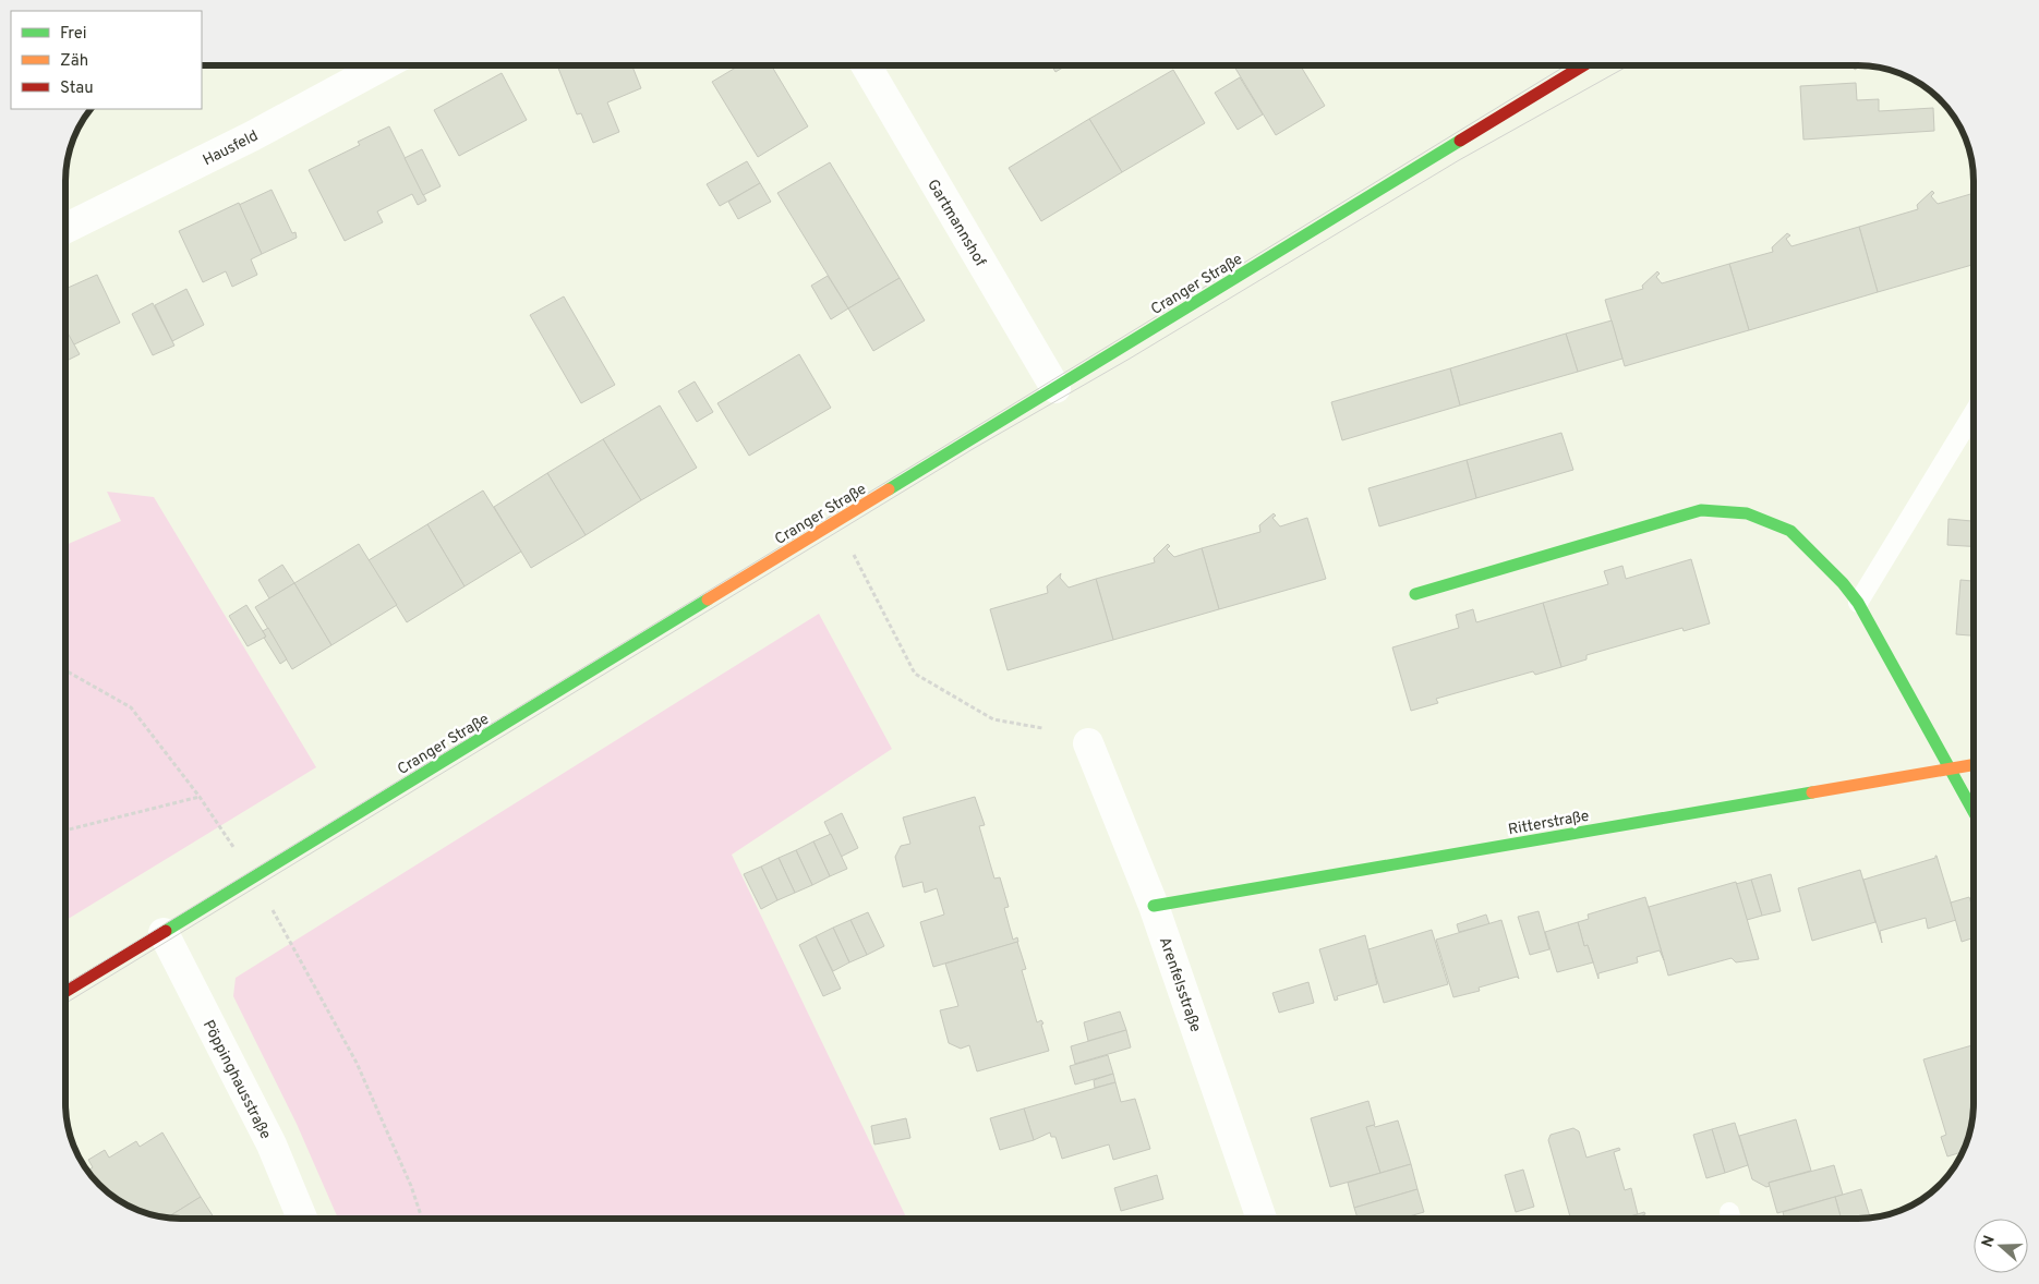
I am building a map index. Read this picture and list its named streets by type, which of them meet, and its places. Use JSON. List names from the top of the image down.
{
  "streets": {
    "main road": ["Cranger Straße", "Ritterstraße"],
    "street": [
      "Hausfeld",
      "Gartmannshof",
      "Arenfelsstraße",
      "Pöppinghausstraße"
    ]
  },
  "crossings": [
    ["Gartmannshof", "Cranger Straße"],
    ["Cranger Straße", "Pöppinghausstraße"],
    ["Ritterstraße", "Arenfelsstraße"]
  ],
  "legend": ["Frei", "Zäh", "Stau"],
  "north": "left"
}
